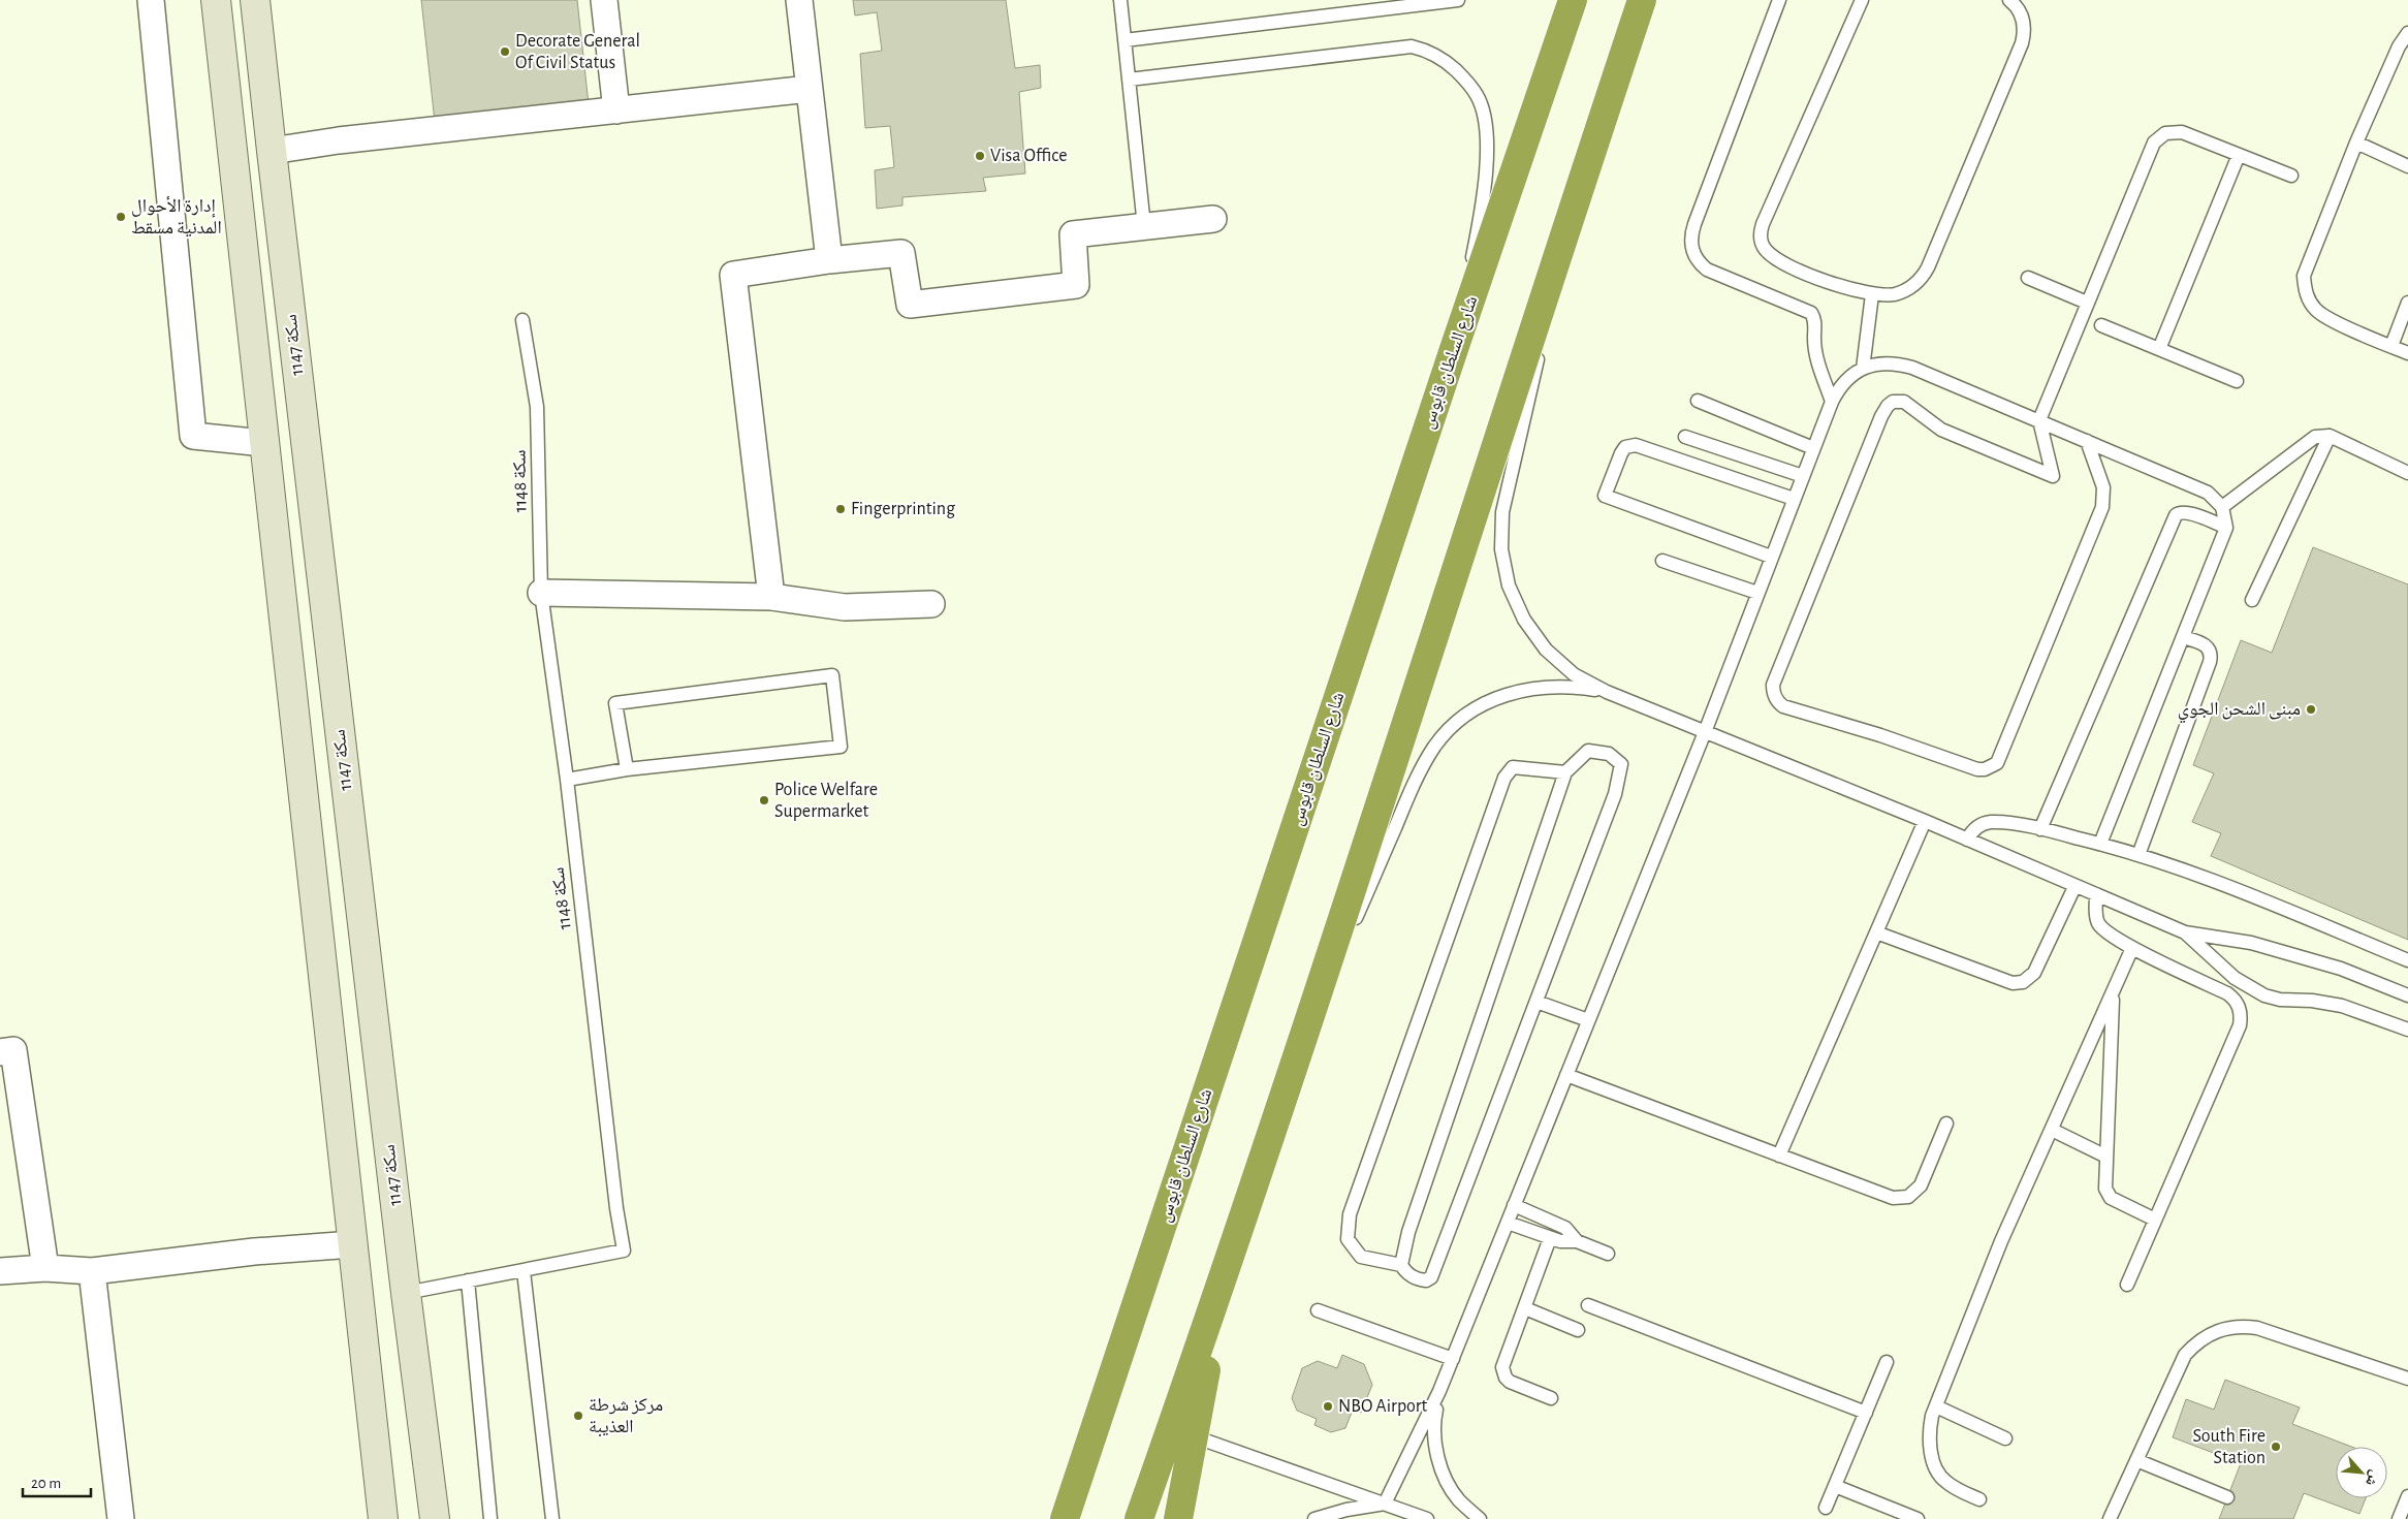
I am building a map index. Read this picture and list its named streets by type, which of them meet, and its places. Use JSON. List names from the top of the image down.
{
  "streets": {
    "highway": ["شارع السلطان قابوس"],
    "street": ["سكة 1147"],
    "lane": ["سكة 1148"]
  },
  "crossings": [
    ["سكة 1147", "سكة 1148"]
  ],
  "places": [
    "Decorate General Of Civil Status",
    "Visa Office",
    "إدارة الأحوال المدنية مسقط",
    "Fingerprinting",
    "مبنى الشحن الجوي",
    "Police Welfare Supermarket",
    "NBO Airport",
    "مركز شرطة العذيبة",
    "South Fire Station"
  ],
  "scale_bar": "20 m",
  "north": "bottom right"
}
